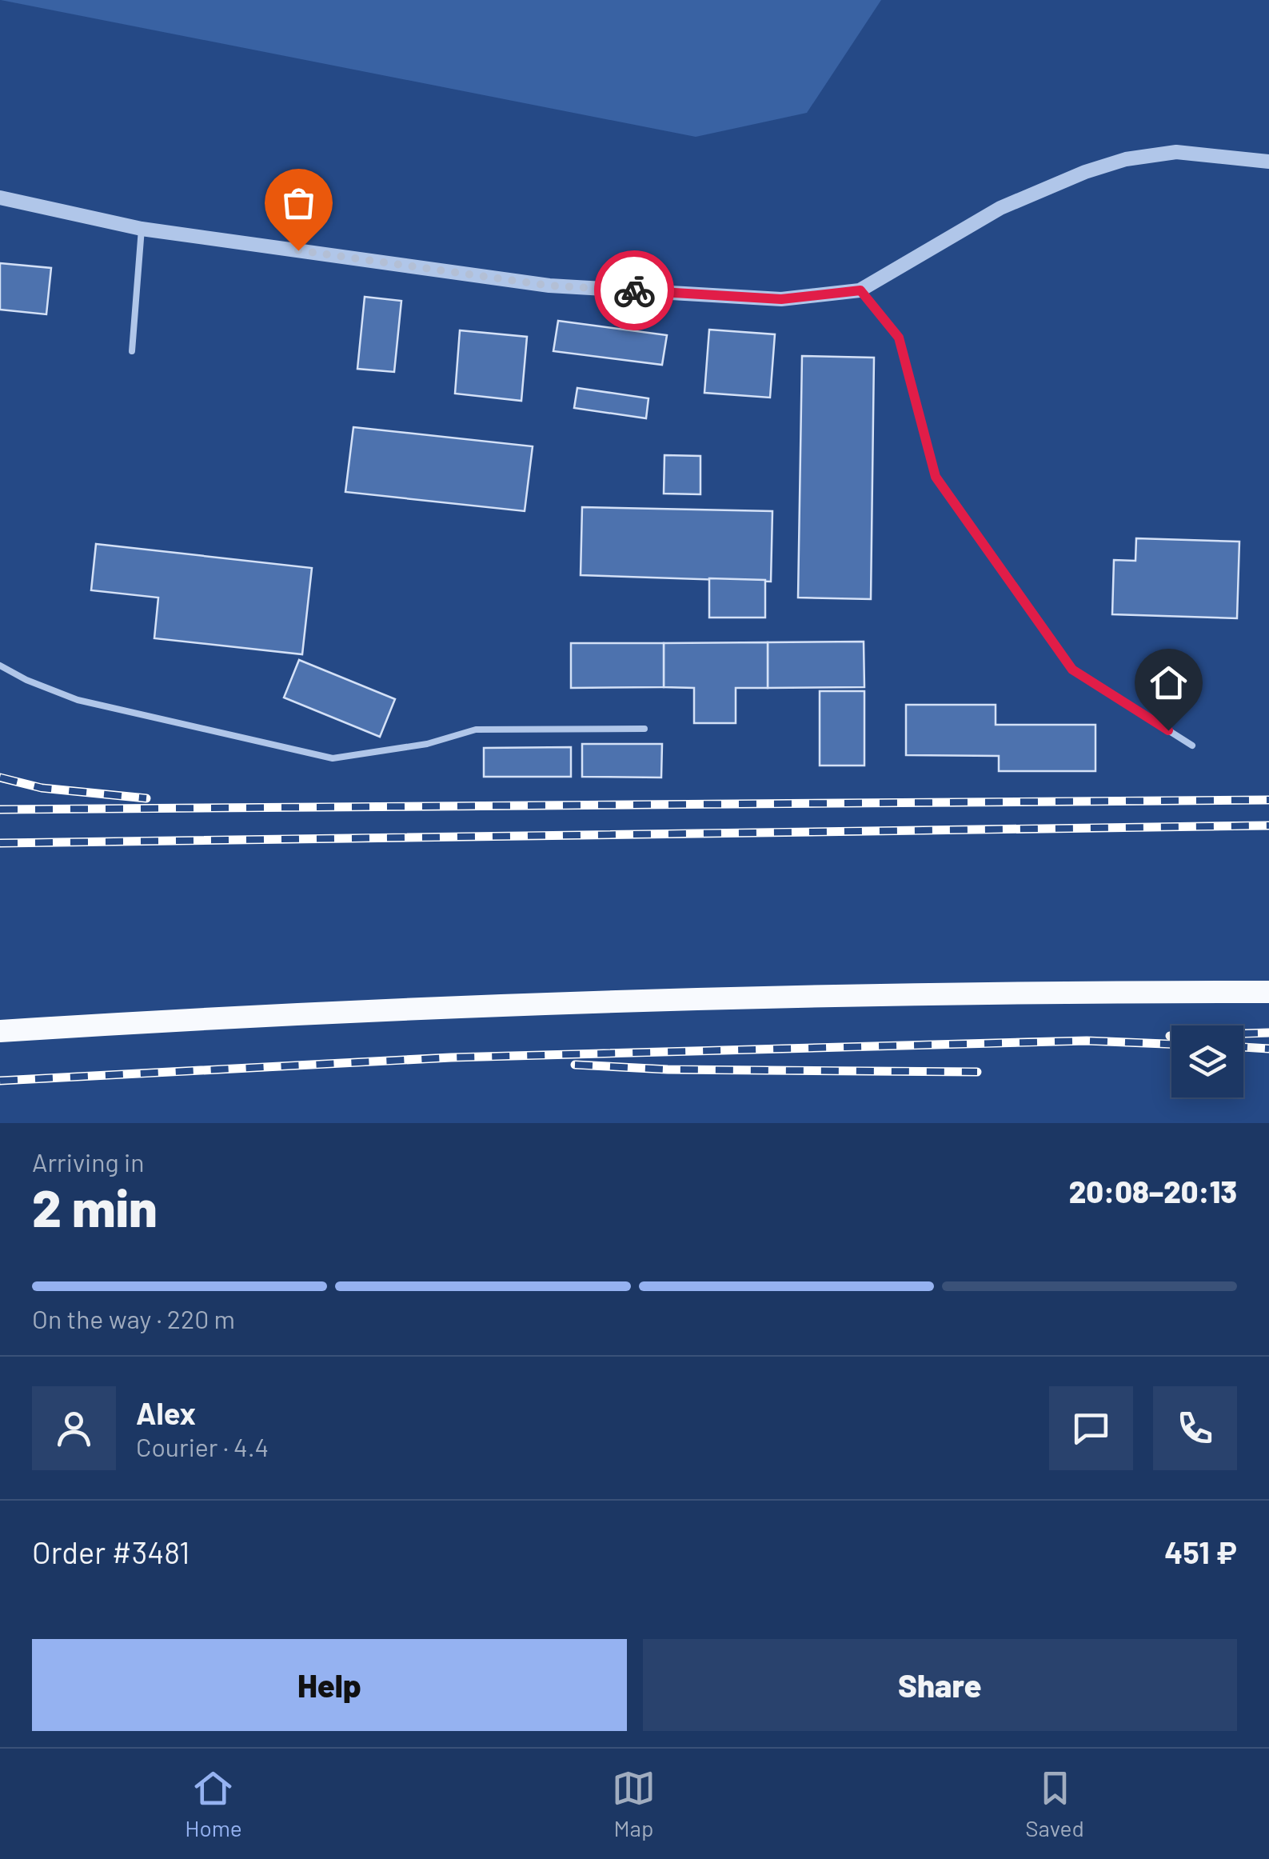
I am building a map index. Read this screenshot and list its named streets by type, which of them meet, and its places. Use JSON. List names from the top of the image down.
{
  "page": {
    "heading": ["2 min", "Arriving in", "20:08–20:13"],
    "panel": [
      "Alex",
      "Courier · 4.4",
      "Order #3481",
      "451 ₽"
    ],
    "bar": "On the way · 220 m",
    "buttons": ["Help", "Share"],
    "tabs": ["Home", "Map", "Saved"]
  }
}
